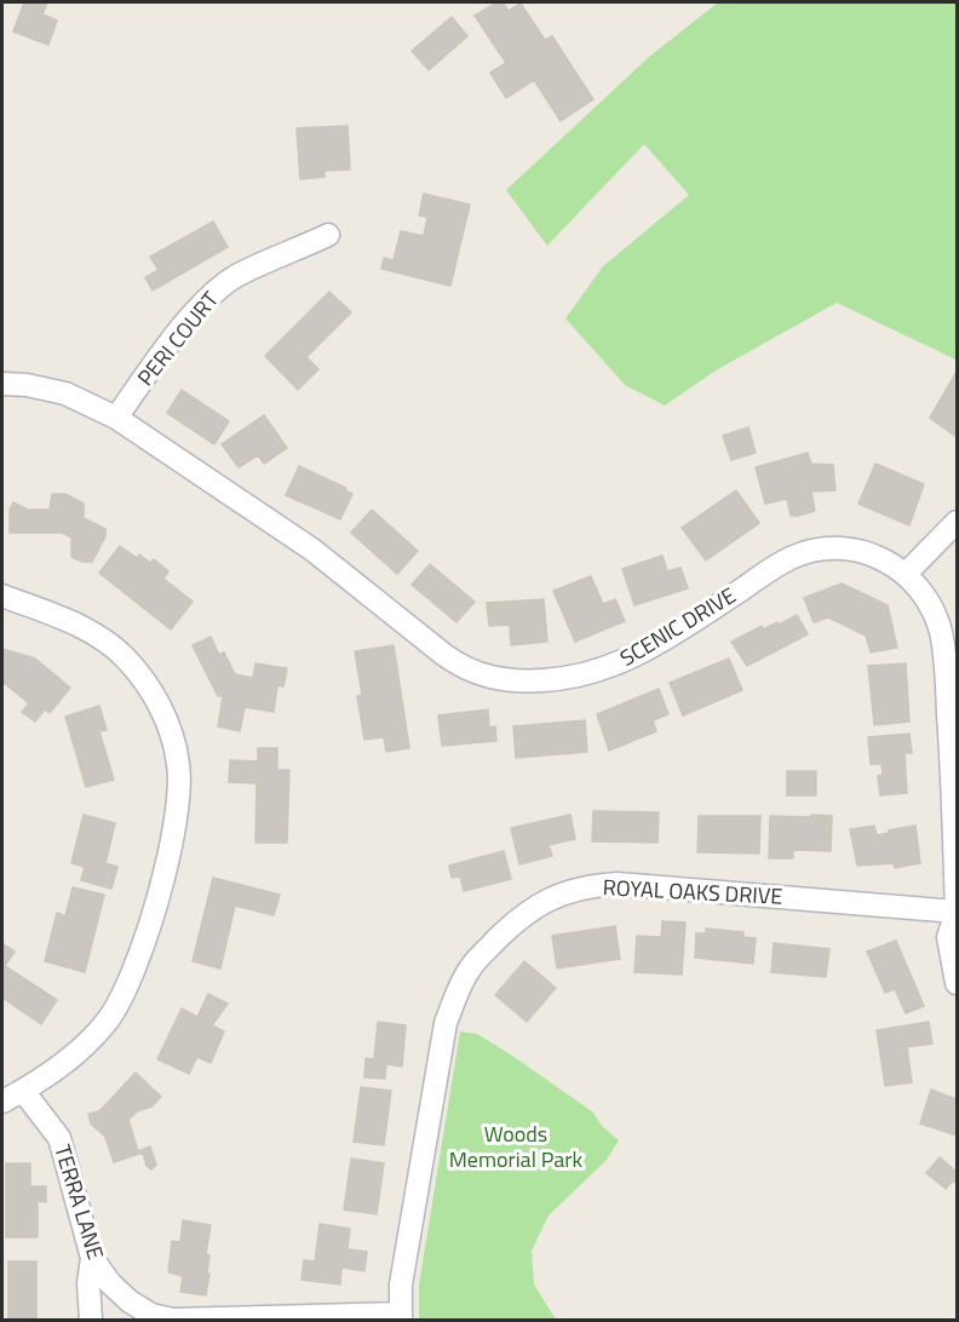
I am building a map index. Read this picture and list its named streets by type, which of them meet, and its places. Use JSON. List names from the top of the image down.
{
  "streets": {
    "street": [
      "PERI COURT",
      "SCENIC DRIVE",
      "ROYAL OAKS DRIVE",
      "TERRA LANE"
    ]
  },
  "crossings": [
    ["PERI COURT", "SCENIC DRIVE"],
    ["SCENIC DRIVE", "ROYAL OAKS DRIVE"],
    ["ROYAL OAKS DRIVE", "TERRA LANE"]
  ],
  "parks": ["Woods Memorial Park"]
}
